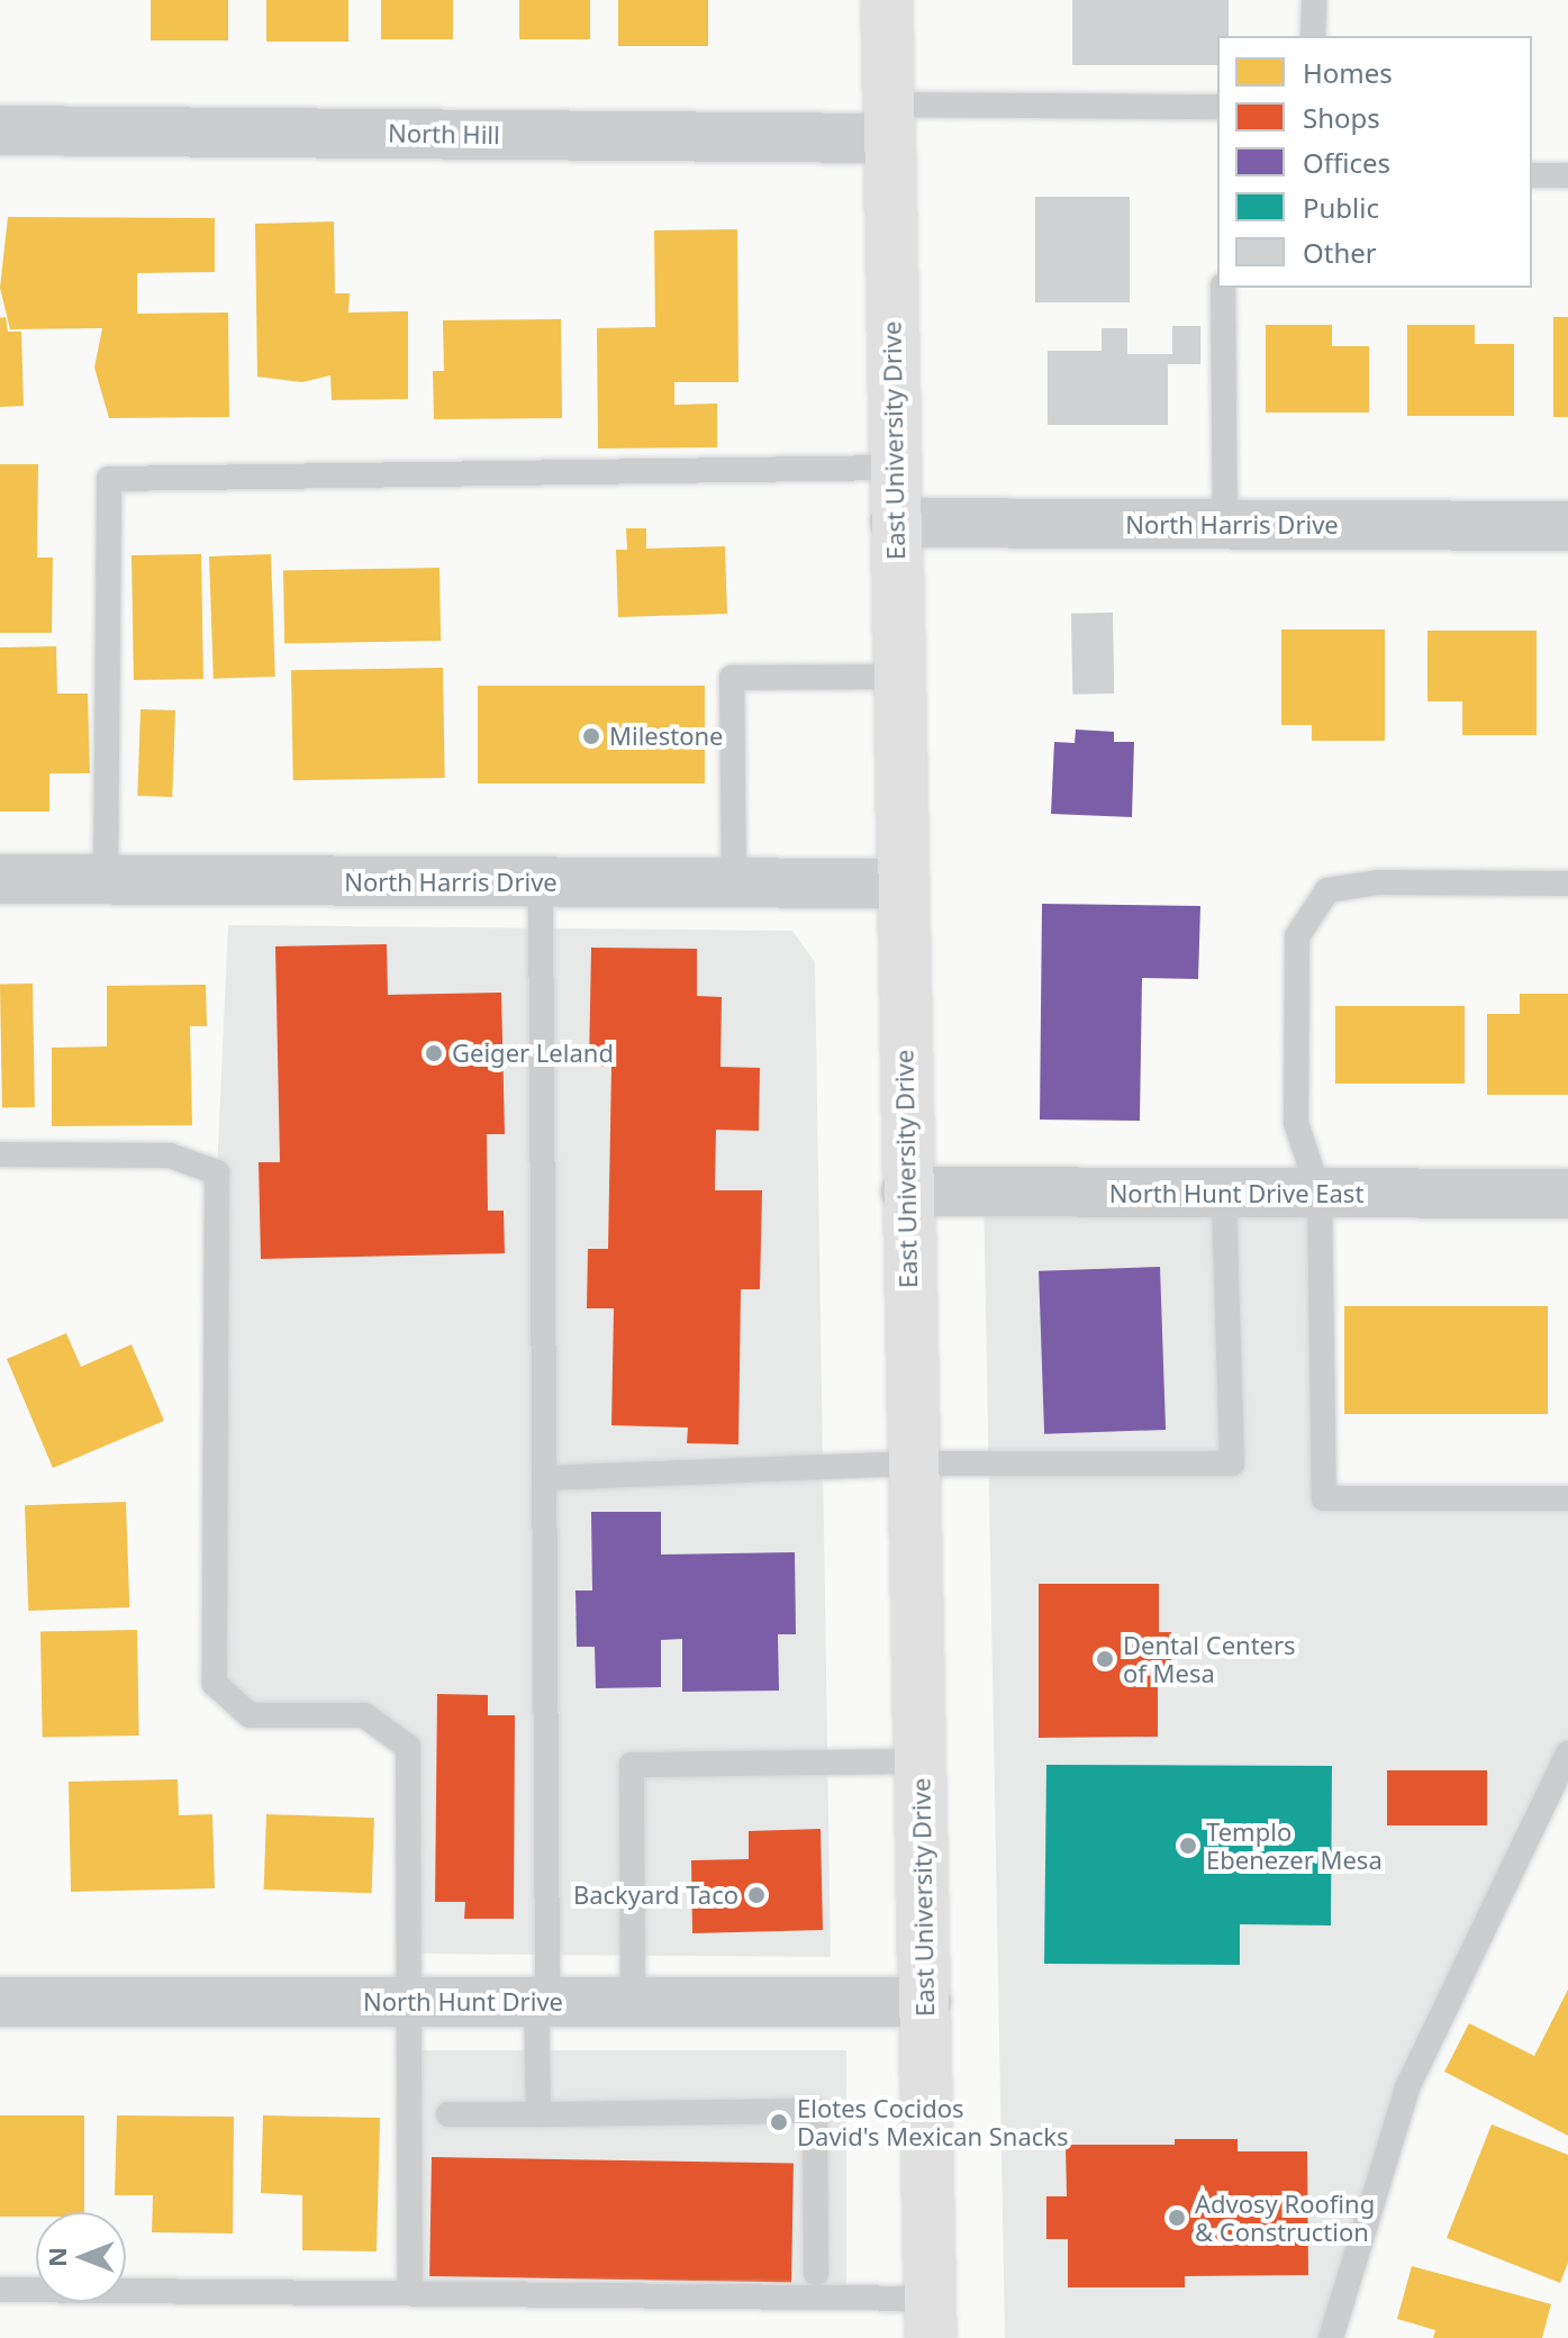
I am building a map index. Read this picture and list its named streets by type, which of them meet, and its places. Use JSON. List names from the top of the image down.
{
  "streets": {
    "main road": ["East University Drive"],
    "street": [
      "North Hill",
      "North Harris Drive",
      "North Hunt Drive East",
      "North Hunt Drive"
    ]
  },
  "crossings": [
    ["North Hill", "East University Drive"],
    ["East University Drive", "North Harris Drive"],
    ["East University Drive", "North Hunt Drive East"],
    ["East University Drive", "North Hunt Drive"]
  ],
  "places": [
    "Milestone",
    "Geiger Leland",
    "Dental Centers of Mesa",
    "Templo Ebenezer Mesa",
    "Backyard Taco",
    "Elotes Cocidos David's Mexican Snacks",
    "Advosy Roofing & Construction"
  ],
  "legend": [
    "Homes",
    "Shops",
    "Offices",
    "Public",
    "Other"
  ],
  "north": "left"
}
